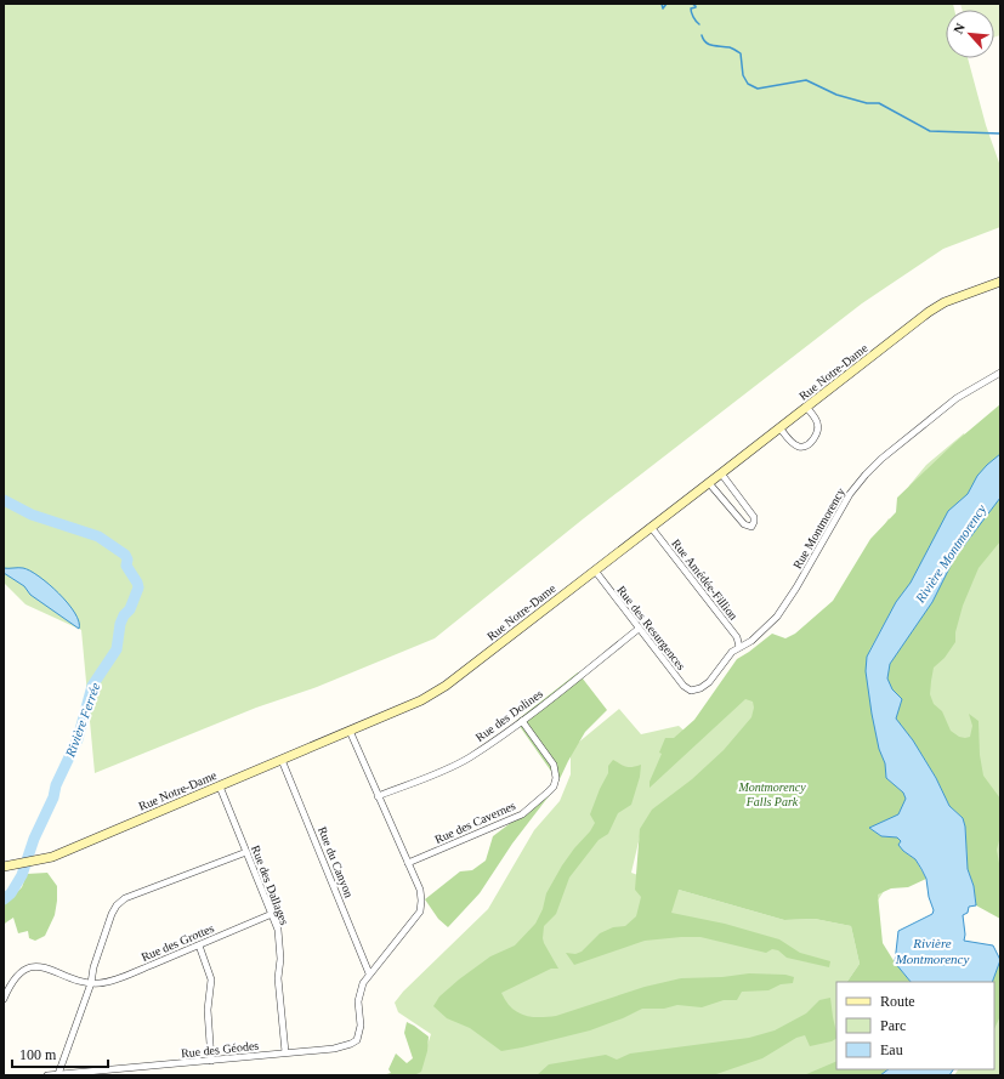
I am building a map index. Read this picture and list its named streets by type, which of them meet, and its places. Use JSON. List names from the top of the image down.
{
  "streets": {
    "street": [
      "Rue Notre-Dame",
      "Rue Montmorency",
      "Rue Amédée-Fillion",
      "Rue des Resurgences",
      "Rue des Dolines",
      "Rue des Cavernes",
      "Rue du Canyon",
      "Rue des Dallages",
      "Rue des Grottes",
      "Rue des Géodes"
    ]
  },
  "crossings": [
    ["Rue Notre-Dame", "Rue Amédée-Fillion"],
    ["Rue Notre-Dame", "Rue des Resurgences"],
    ["Rue Notre-Dame", "Rue du Canyon"],
    ["Rue Notre-Dame", "Rue des Dallages"],
    ["Rue Notre-Dame", "Rue des Géodes"],
    ["Rue Montmorency", "Rue Amédée-Fillion"],
    ["Rue Montmorency", "Rue des Resurgences"],
    ["Rue des Resurgences", "Rue des Dolines"],
    ["Rue des Dolines", "Rue des Cavernes"],
    ["Rue des Dolines", "Rue des Géodes"],
    ["Rue des Cavernes", "Rue des Géodes"],
    ["Rue du Canyon", "Rue des Géodes"],
    ["Rue des Dallages", "Rue des Grottes"],
    ["Rue des Dallages", "Rue des Géodes"]
  ],
  "water": ["Rivière Montmorency", "Rivière Ferrée"],
  "parks": ["Montmorency Falls Park"],
  "legend": ["Route", "Parc", "Eau"],
  "scale_bar": "100 m",
  "north": "top left"
}
